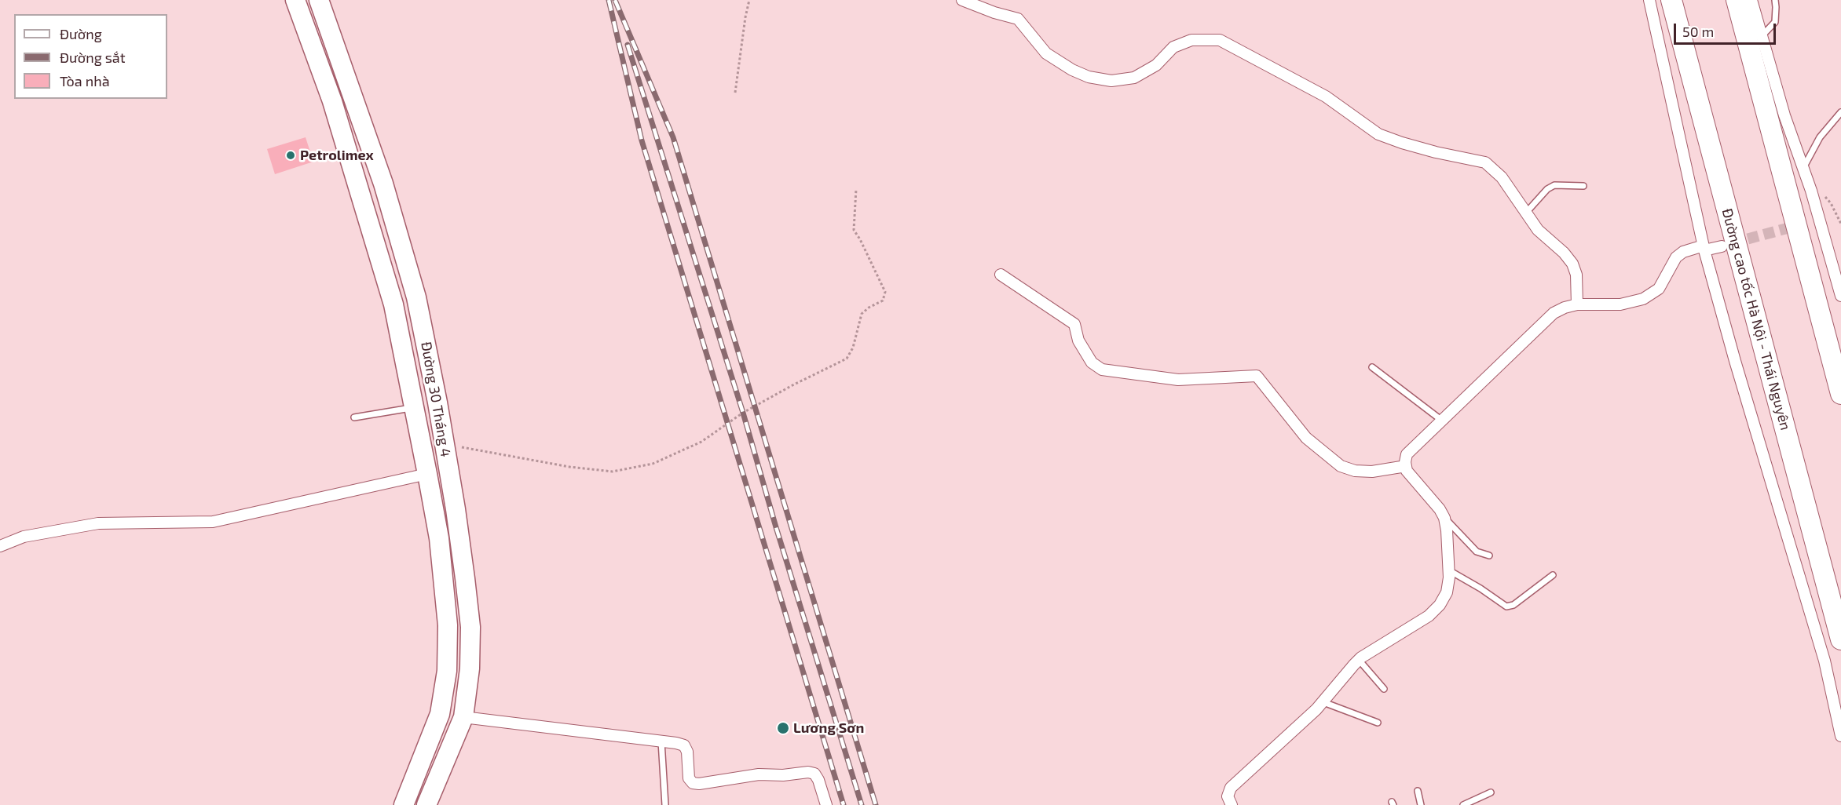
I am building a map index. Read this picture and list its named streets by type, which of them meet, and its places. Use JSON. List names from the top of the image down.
{
  "streets": {
    "highway": ["Đường cao tốc Hà Nội - Thái Nguyên", "Đường 30 Tháng 4"]
  },
  "places": ["Petrolimex", "Lương Sơn"],
  "legend": ["Đường", "Đường sắt", "Tòa nhà"],
  "scale_bar": "50 m"
}
